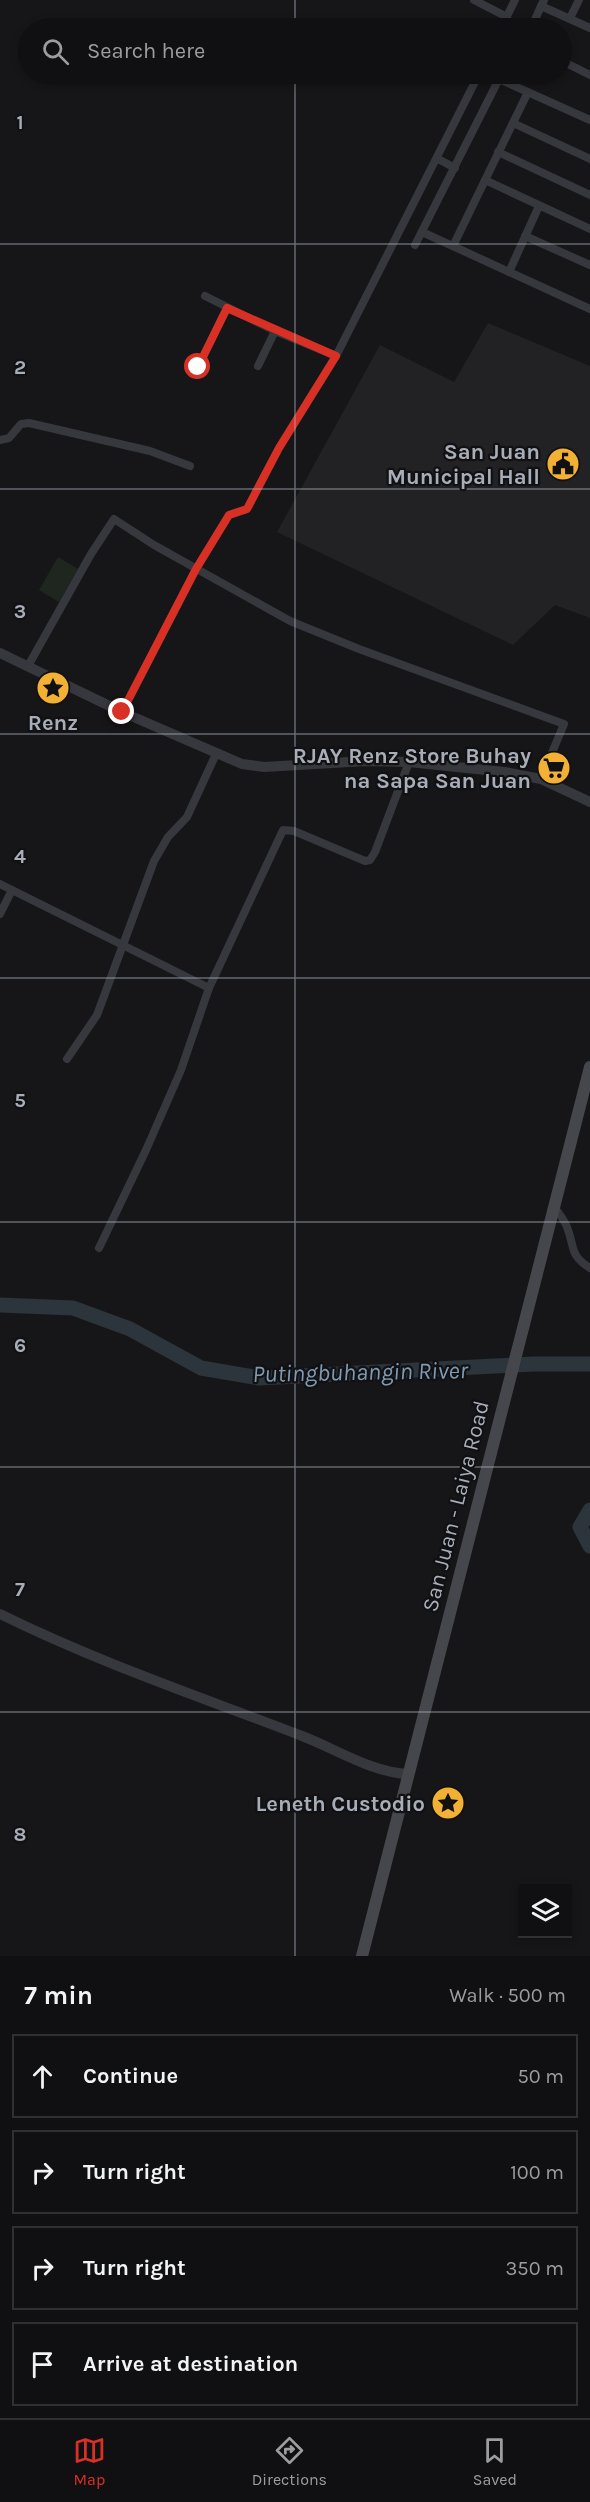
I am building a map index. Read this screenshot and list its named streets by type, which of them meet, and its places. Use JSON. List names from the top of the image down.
{
  "streets": {
    "main road": ["San Juan - Laiya Road"]
  },
  "water": ["Putingbuhangin River"],
  "places": {
    "public building": ["San Juan Municipal Hall"],
    "place": ["Renz", "Leneth Custodio"],
    "supermarket": ["RJAY Renz Store Buhay na Sapa San Juan"]
  },
  "page": {
    "search": "Search here",
    "heading": ["7 min", "Walk · 500 m"],
    "list": [
      ["Continue", "50 m"],
      ["Turn right", "100 m"],
      ["Turn right", "350 m"],
      "Arrive at destination"
    ],
    "nav": ["Map", "Directions", "Saved"]
  },
  "grid": {
    "rows": [
      "1",
      "2",
      "3",
      "4",
      "5",
      "6",
      "7",
      "8"
    ]
  }
}
